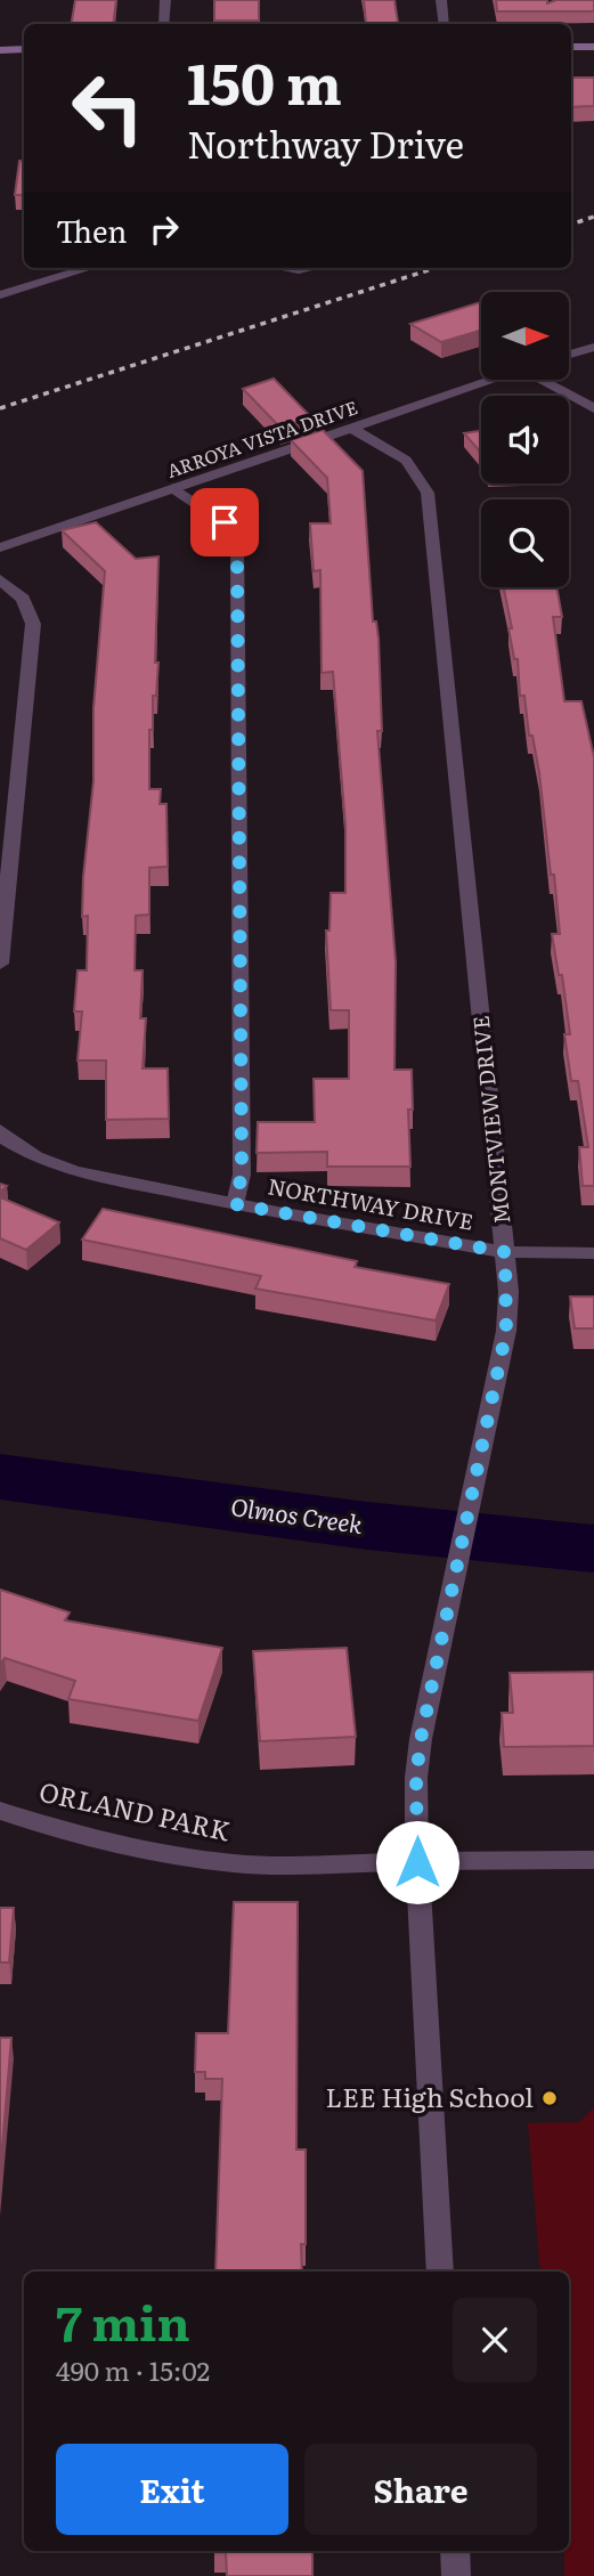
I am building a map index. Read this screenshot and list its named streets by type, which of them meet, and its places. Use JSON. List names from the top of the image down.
{
  "streets": {
    "street": [
      "ARROYA VISTA DRIVE",
      "MONTVIEW DRIVE",
      "NORTHWAY DRIVE",
      "ORLAND PARK"
    ]
  },
  "crossings": [
    ["ARROYA VISTA DRIVE", "MONTVIEW DRIVE"],
    ["MONTVIEW DRIVE", "NORTHWAY DRIVE"],
    ["MONTVIEW DRIVE", "ORLAND PARK"]
  ],
  "water": ["Olmos Creek"],
  "places": ["LEE High School"],
  "north": "right",
  "page": {
    "turn": ["150 m", "Northway Drive"],
    "then": "Then",
    "heading": ["7 min", "490 m · 15:02"],
    "buttons": ["Exit", "Share"]
  }
}
